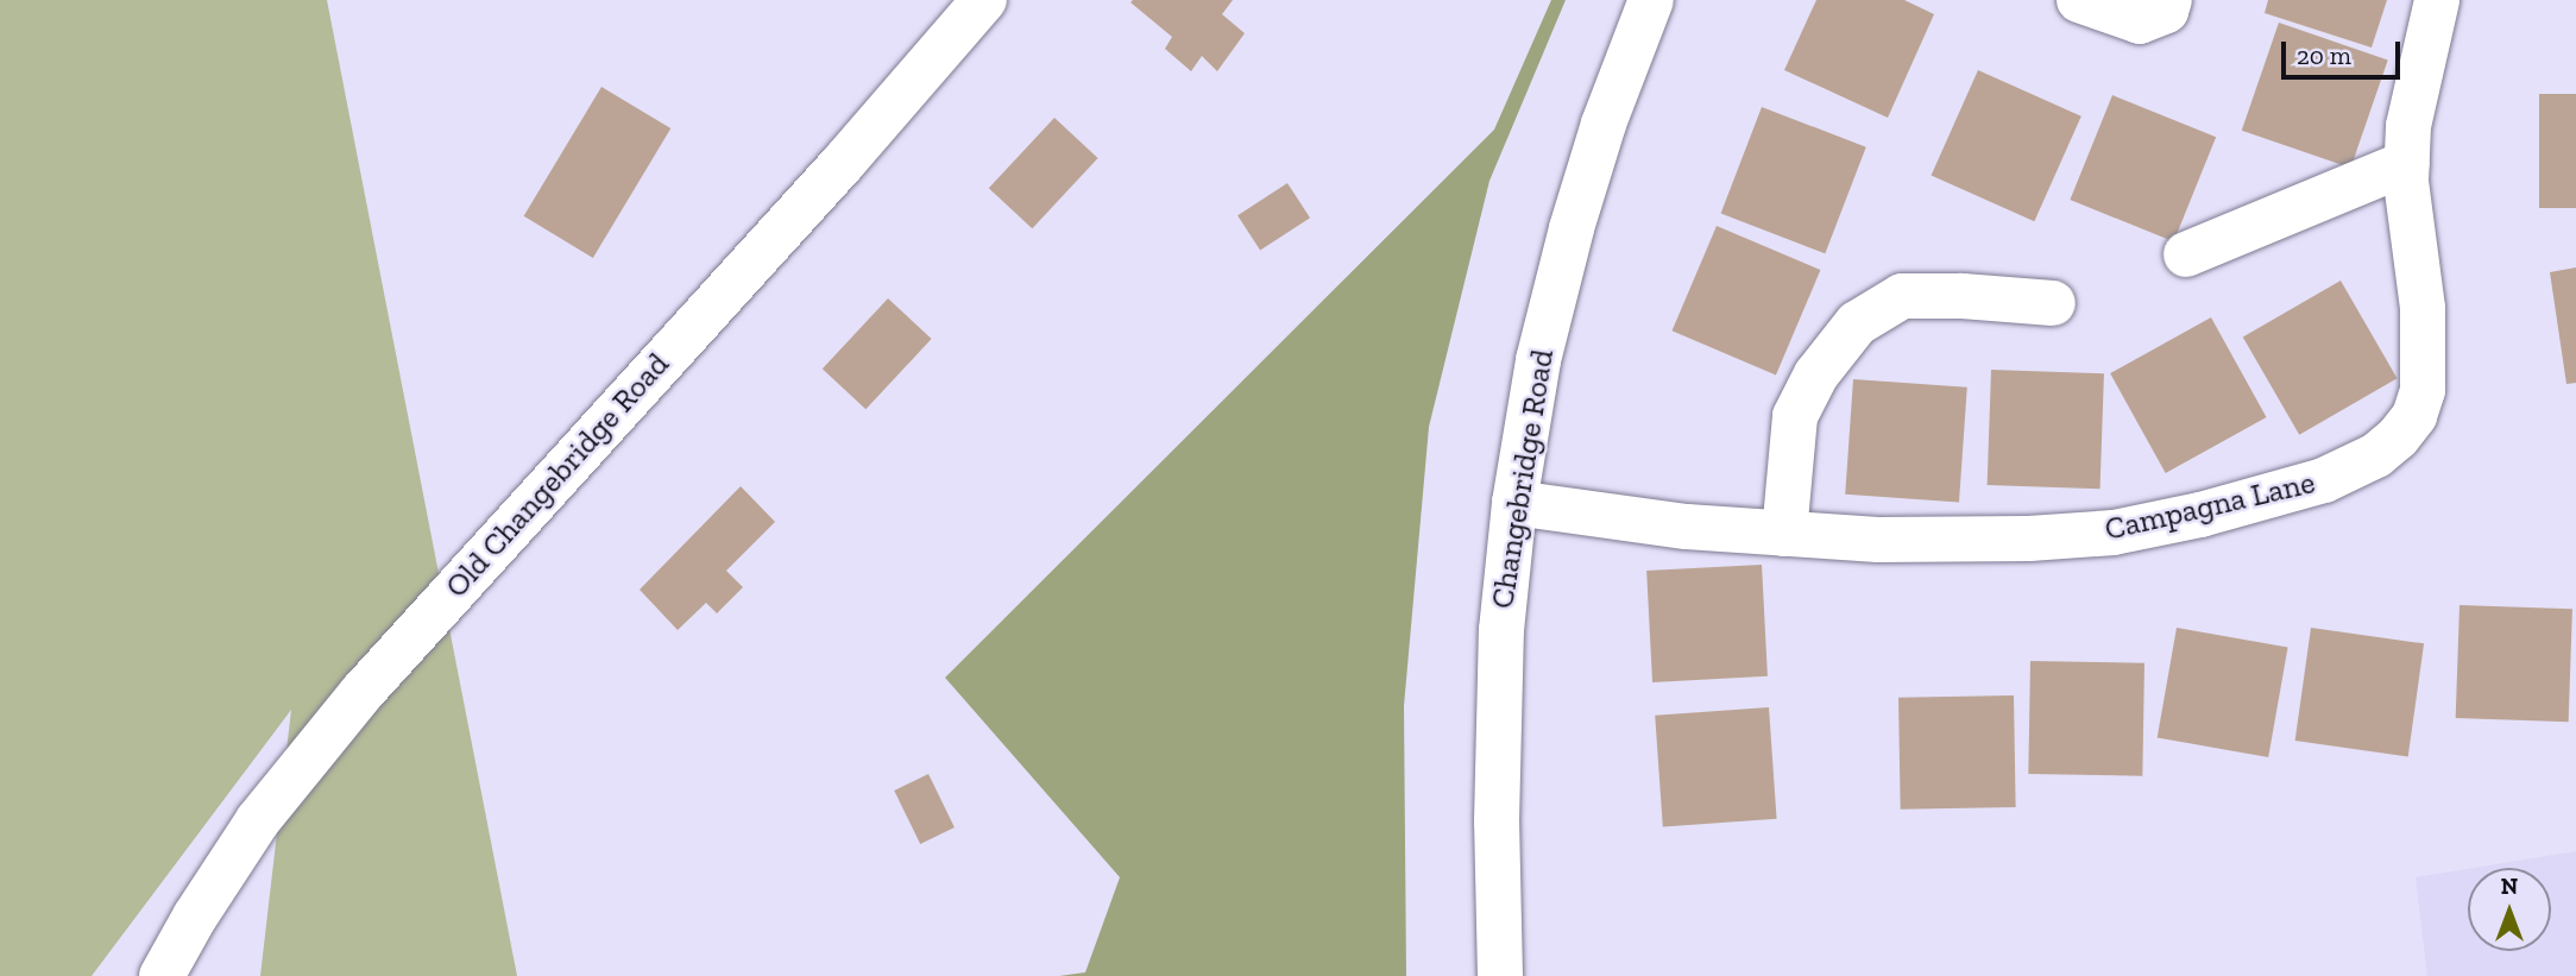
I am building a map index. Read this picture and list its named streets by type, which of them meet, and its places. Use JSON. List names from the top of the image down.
{
  "streets": {
    "street": ["Old Changebridge Road", "Changebridge Road", "Campagna Lane"]
  },
  "crossings": [
    ["Changebridge Road", "Campagna Lane"]
  ],
  "scale_bar": "20 m",
  "north": "top"
}
